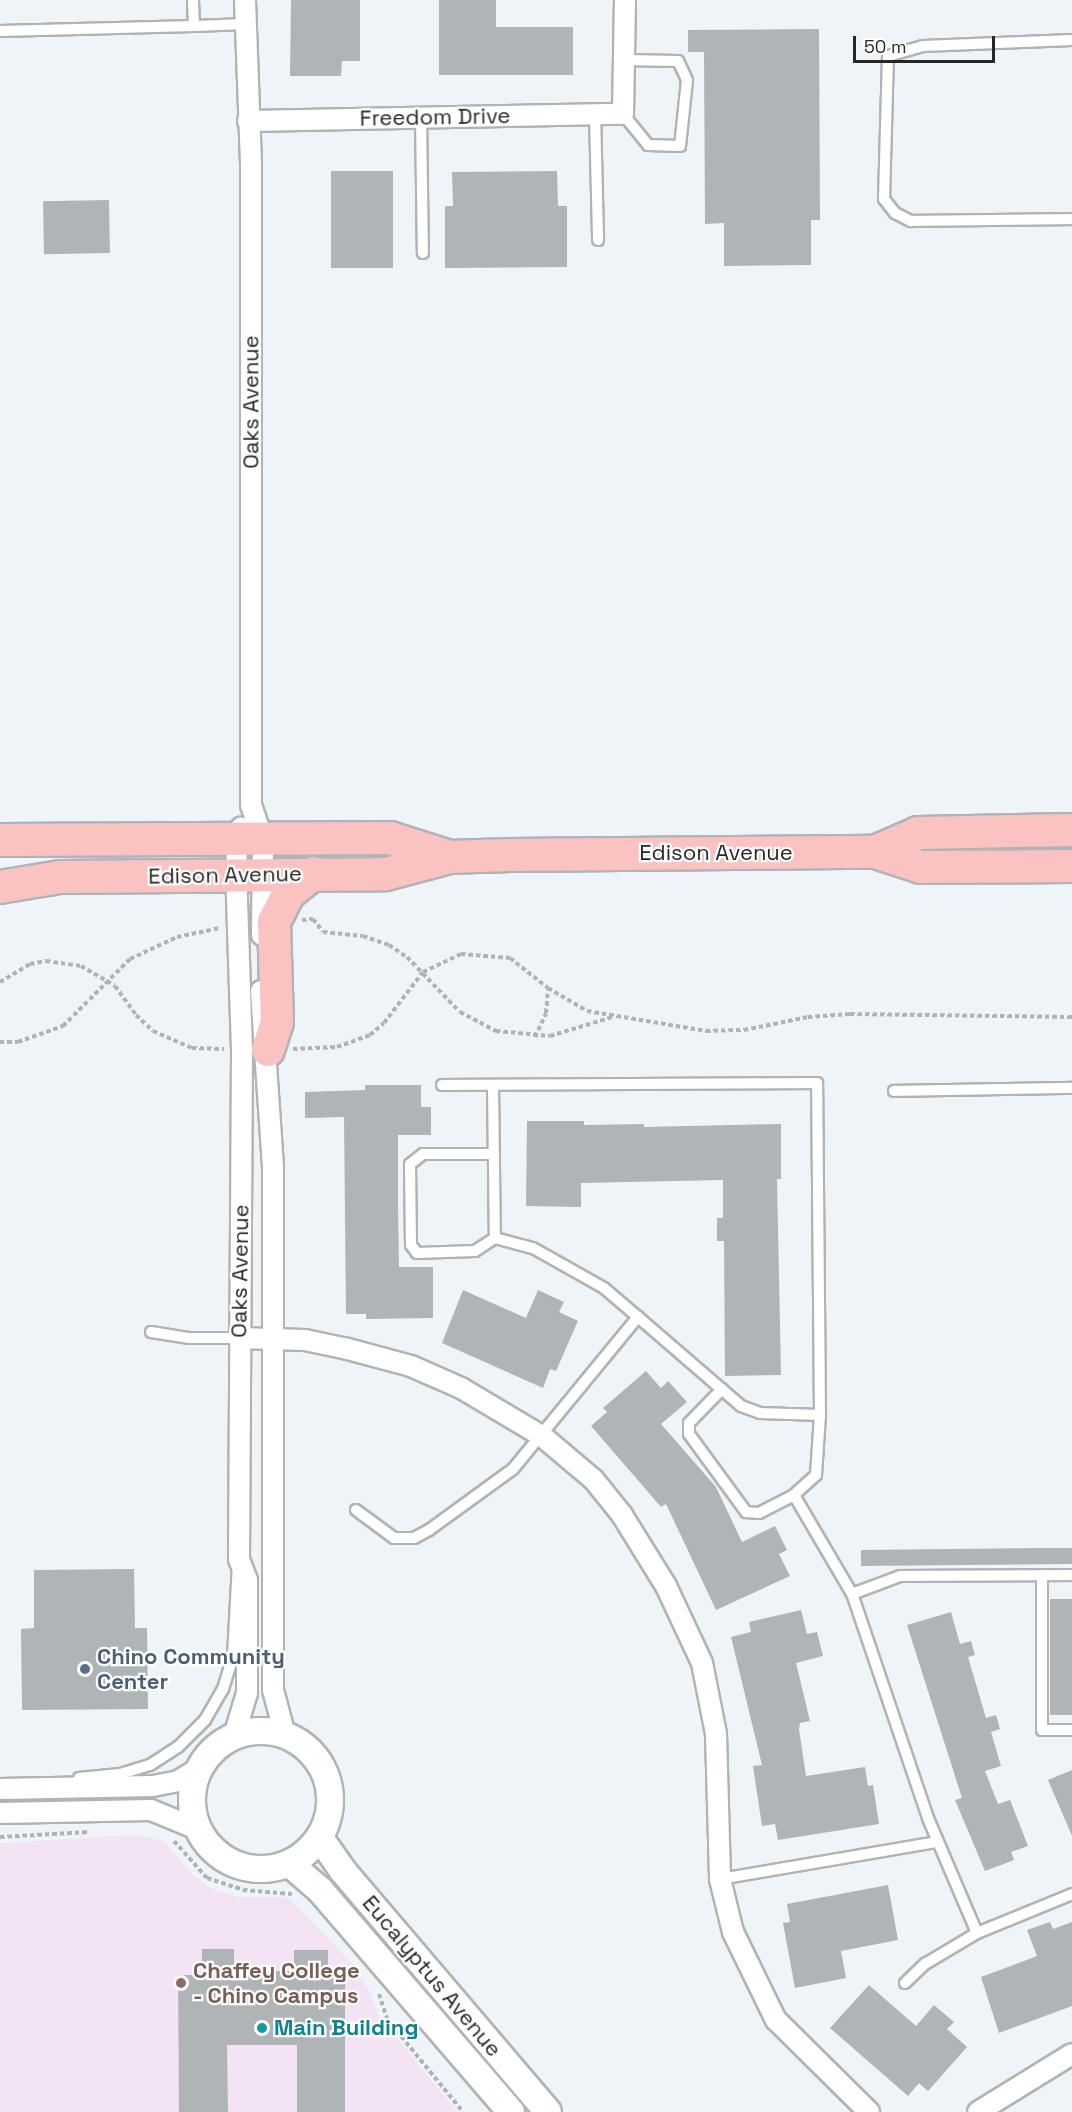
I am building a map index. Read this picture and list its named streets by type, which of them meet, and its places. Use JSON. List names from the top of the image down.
{
  "streets": {
    "main road": ["Edison Avenue"],
    "street": ["Freedom Drive", "Oaks Avenue", "Eucalyptus Avenue"]
  },
  "crossings": [
    ["Freedom Drive", "Oaks Avenue"],
    ["Oaks Avenue", "Edison Avenue"],
    ["Oaks Avenue", "Eucalyptus Avenue"]
  ],
  "places": ["Chino Community Center", "Chaffey College - Chino Campus", "Main Building"],
  "scale_bar": "50 m"
}
